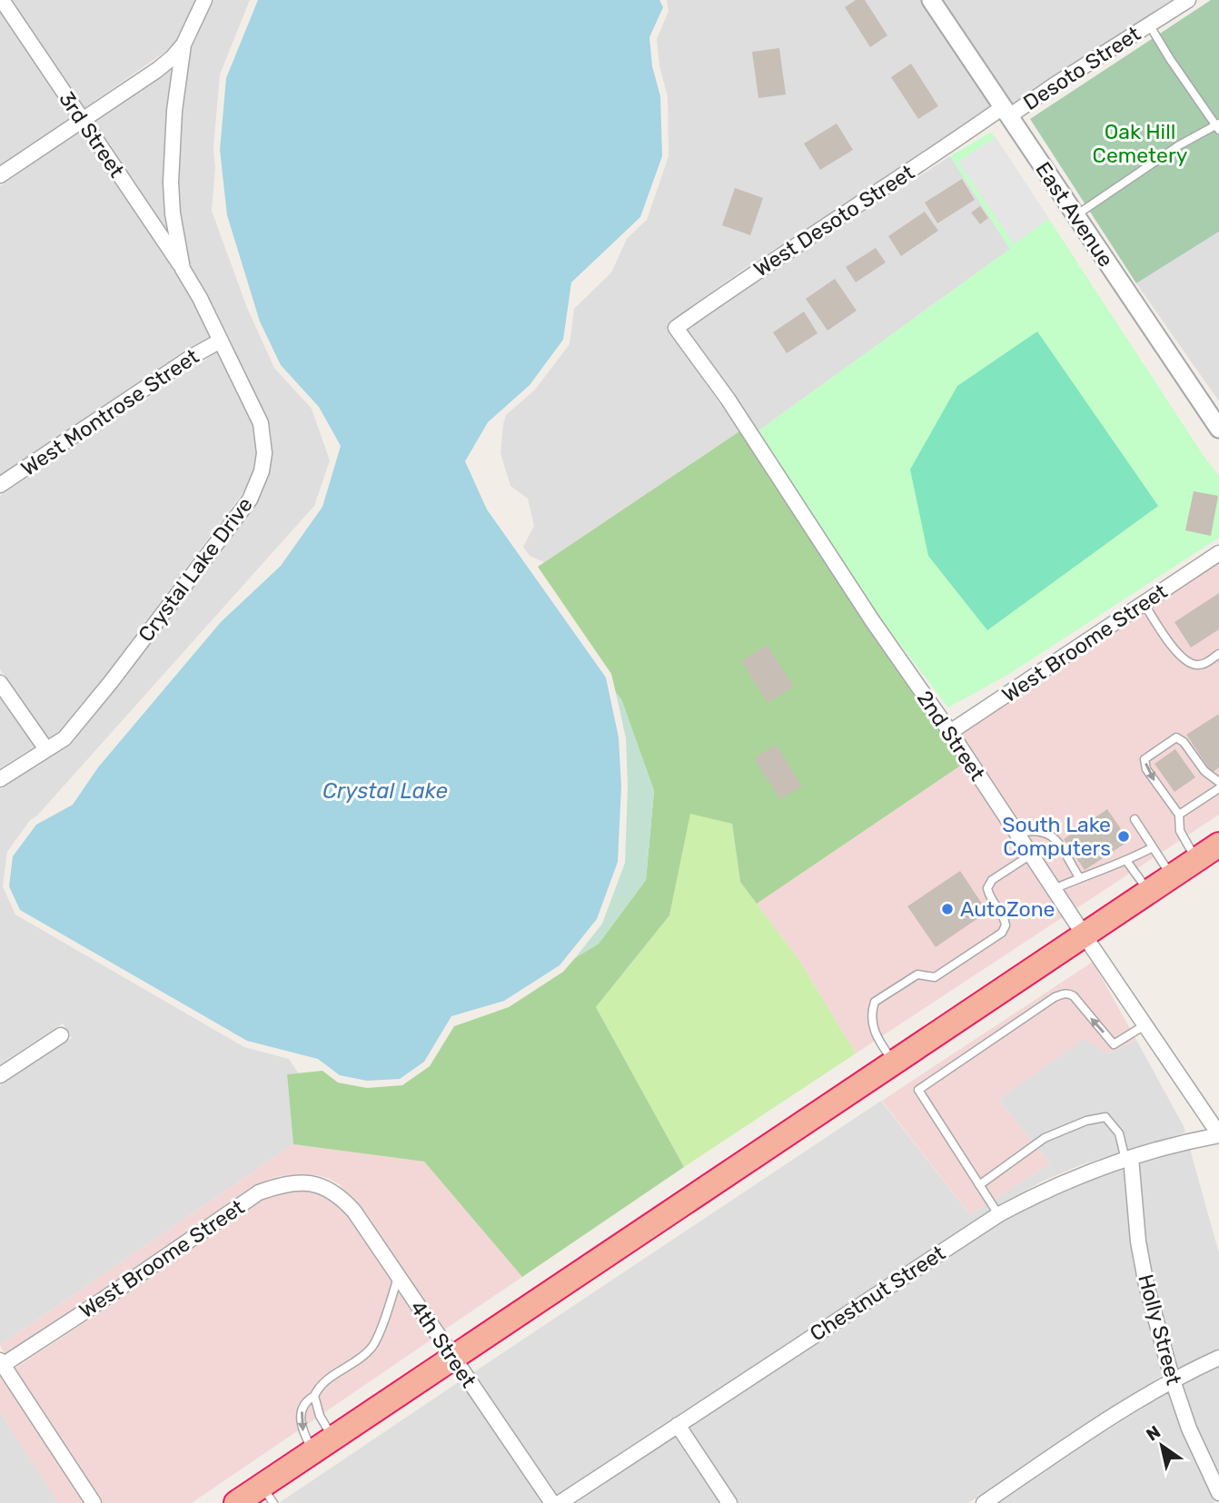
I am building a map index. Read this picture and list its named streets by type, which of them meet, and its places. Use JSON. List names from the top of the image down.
{
  "streets": {
    "street": [
      "Desoto Street",
      "3rd Street",
      "East Avenue",
      "West Desoto Street",
      "West Montrose Street",
      "Crystal Lake Drive",
      "West Broome Street",
      "2nd Street",
      "Chestnut Street",
      "Holly Street",
      "4th Street"
    ]
  },
  "crossings": [
    ["Desoto Street", "East Avenue"],
    ["Desoto Street", "West Desoto Street"],
    ["3rd Street", "Crystal Lake Drive"],
    ["East Avenue", "West Desoto Street"],
    ["West Desoto Street", "2nd Street"],
    ["West Montrose Street", "Crystal Lake Drive"],
    ["West Broome Street", "2nd Street"],
    ["West Broome Street", "4th Street"],
    ["2nd Street", "Chestnut Street"],
    ["Chestnut Street", "Holly Street"]
  ],
  "water": ["Crystal Lake"],
  "parks": ["Oak Hill Cemetery"],
  "places": ["South Lake Computers", "AutoZone"],
  "north": "top left"
}
